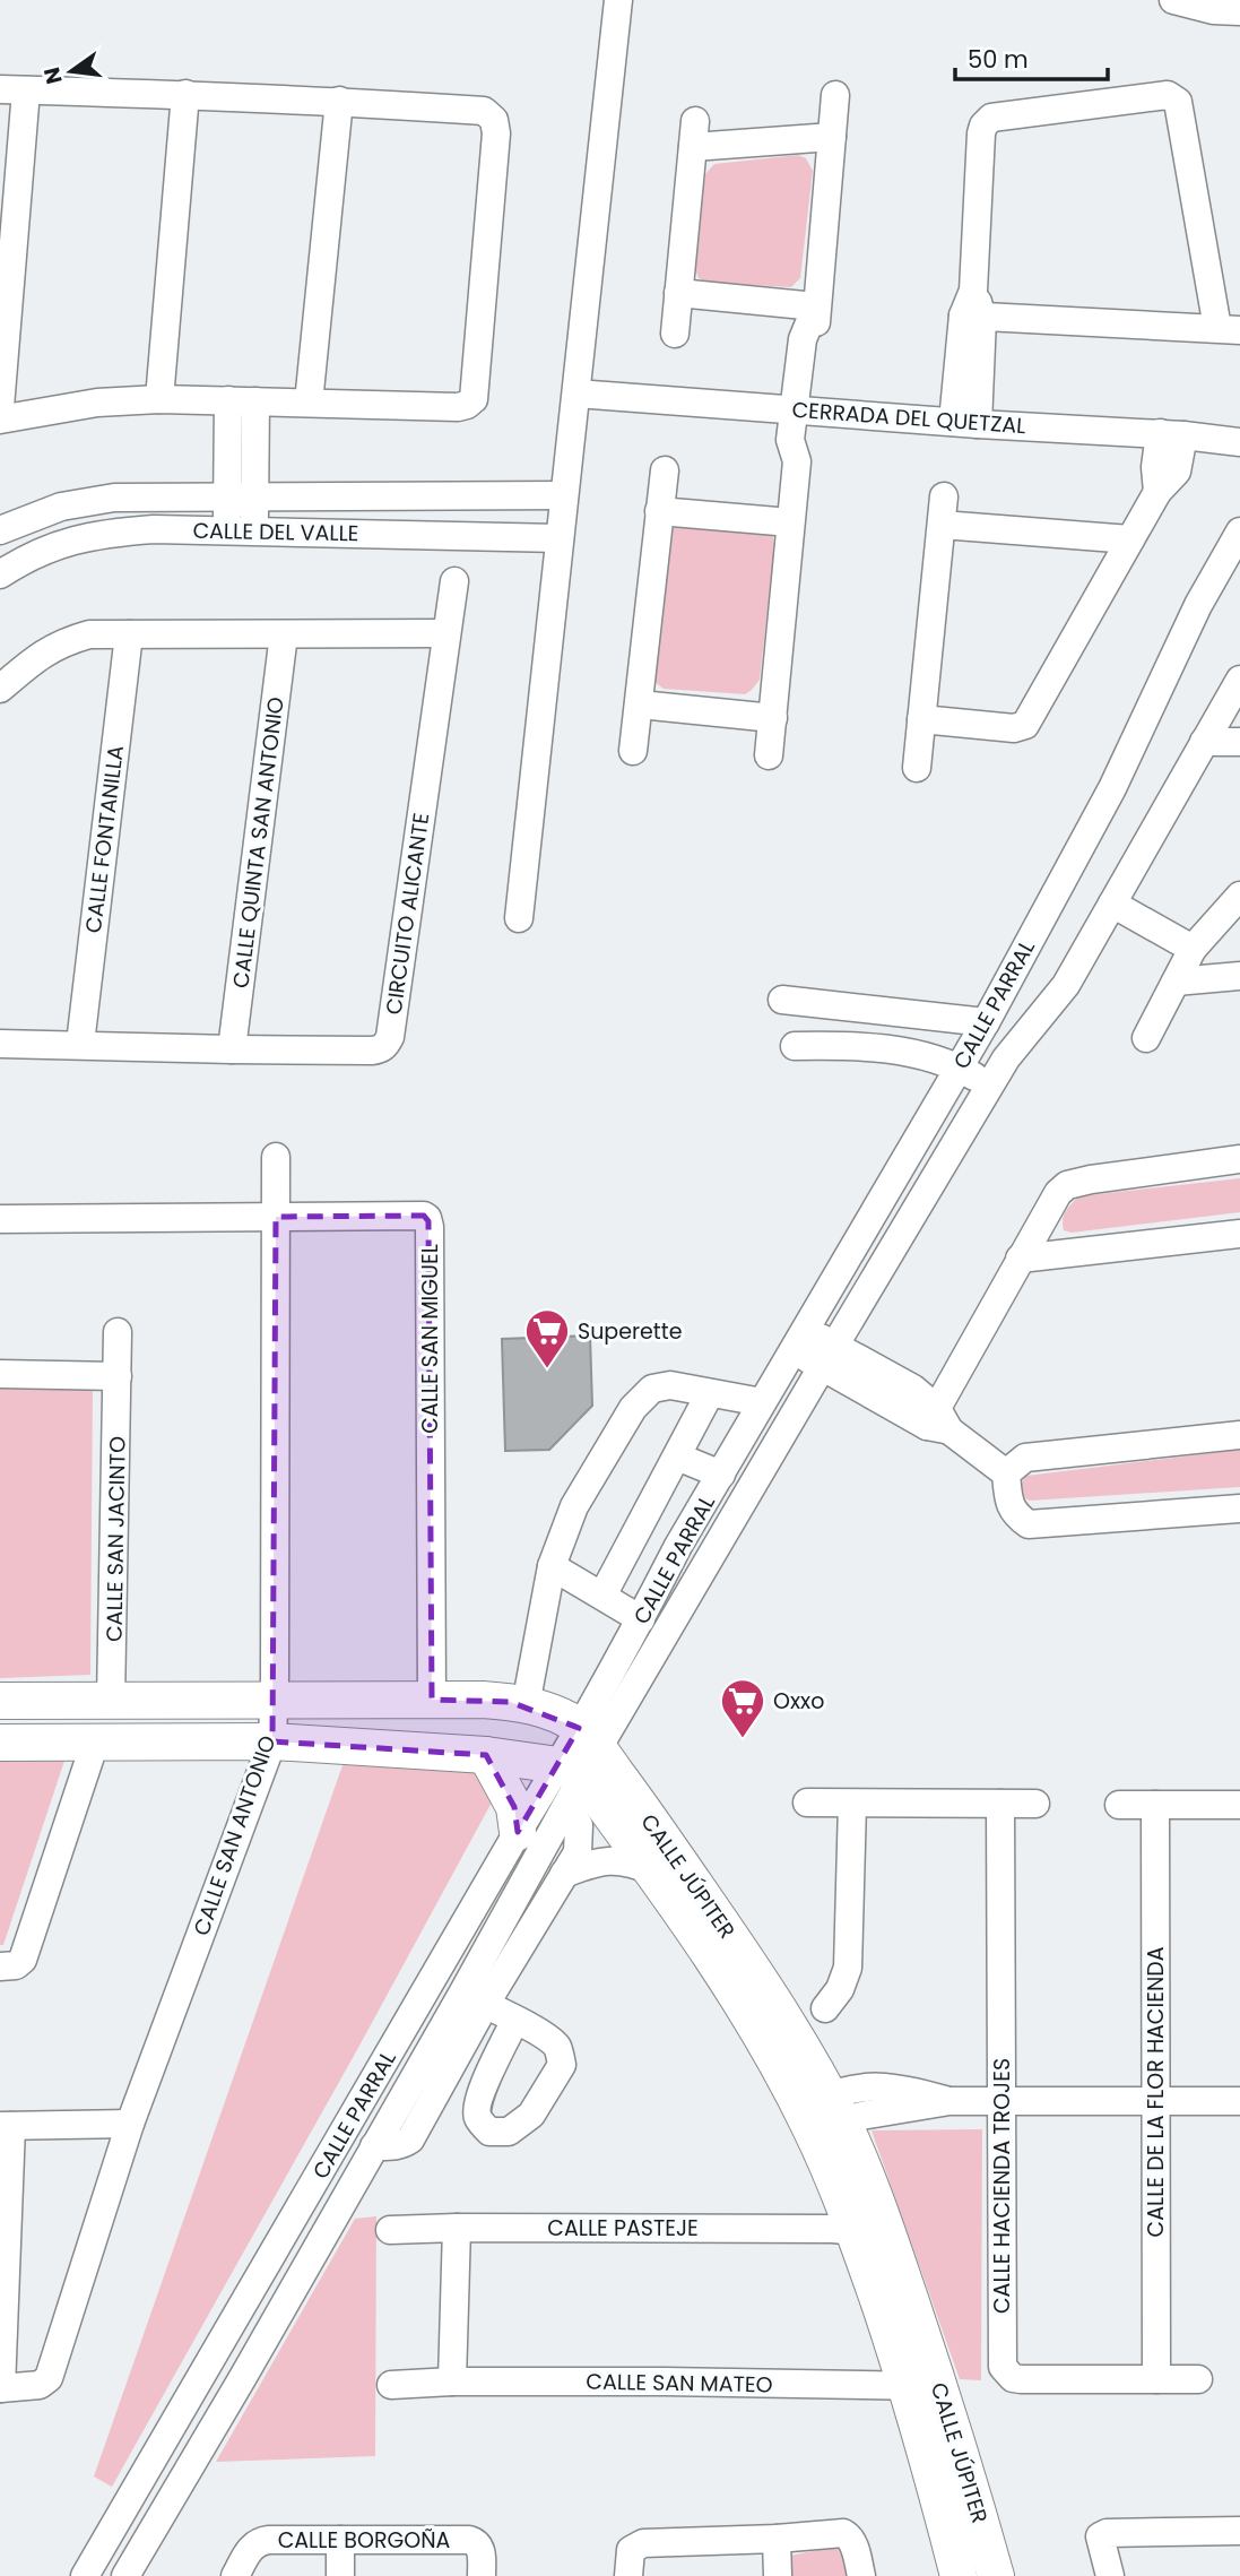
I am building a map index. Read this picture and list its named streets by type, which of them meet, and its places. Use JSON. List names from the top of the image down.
{
  "streets": {
    "main road": ["CALLE JÚPITER"],
    "street": [
      "CERRADA DEL QUETZAL",
      "CALLE DEL VALLE",
      "CALLE FONTANILLA",
      "CALLE QUINTA SAN ANTONIO",
      "CIRCUITO ALICANTE",
      "CALLE PARRAL",
      "CALLE SAN MIGUEL",
      "CALLE SAN JACINTO",
      "CALLE SAN ANTONIO",
      "CALLE DE LA FLOR HACIENDA",
      "CALLE HACIENDA TROJES",
      "CALLE PASTEJE",
      "CALLE SAN MATEO",
      "CALLE BORGOÑA"
    ]
  },
  "crossings": [
    ["CALLE FONTANILLA", "CIRCUITO ALICANTE"],
    ["CALLE QUINTA SAN ANTONIO", "CIRCUITO ALICANTE"],
    ["CALLE PARRAL", "CALLE JÚPITER"],
    ["CALLE SAN MIGUEL", "CALLE SAN ANTONIO"],
    ["CALLE SAN MIGUEL", "CALLE JÚPITER"],
    ["CALLE SAN JACINTO", "CALLE JÚPITER"],
    ["CALLE SAN ANTONIO", "CALLE JÚPITER"],
    ["CALLE JÚPITER", "CALLE PASTEJE"],
    ["CALLE JÚPITER", "CALLE SAN MATEO"],
    ["CALLE DE LA FLOR HACIENDA", "CALLE HACIENDA TROJES"]
  ],
  "places": {
    "supermarket": ["Superette", "Oxxo"]
  },
  "scale_bar": "50 m",
  "north": "left"
}
